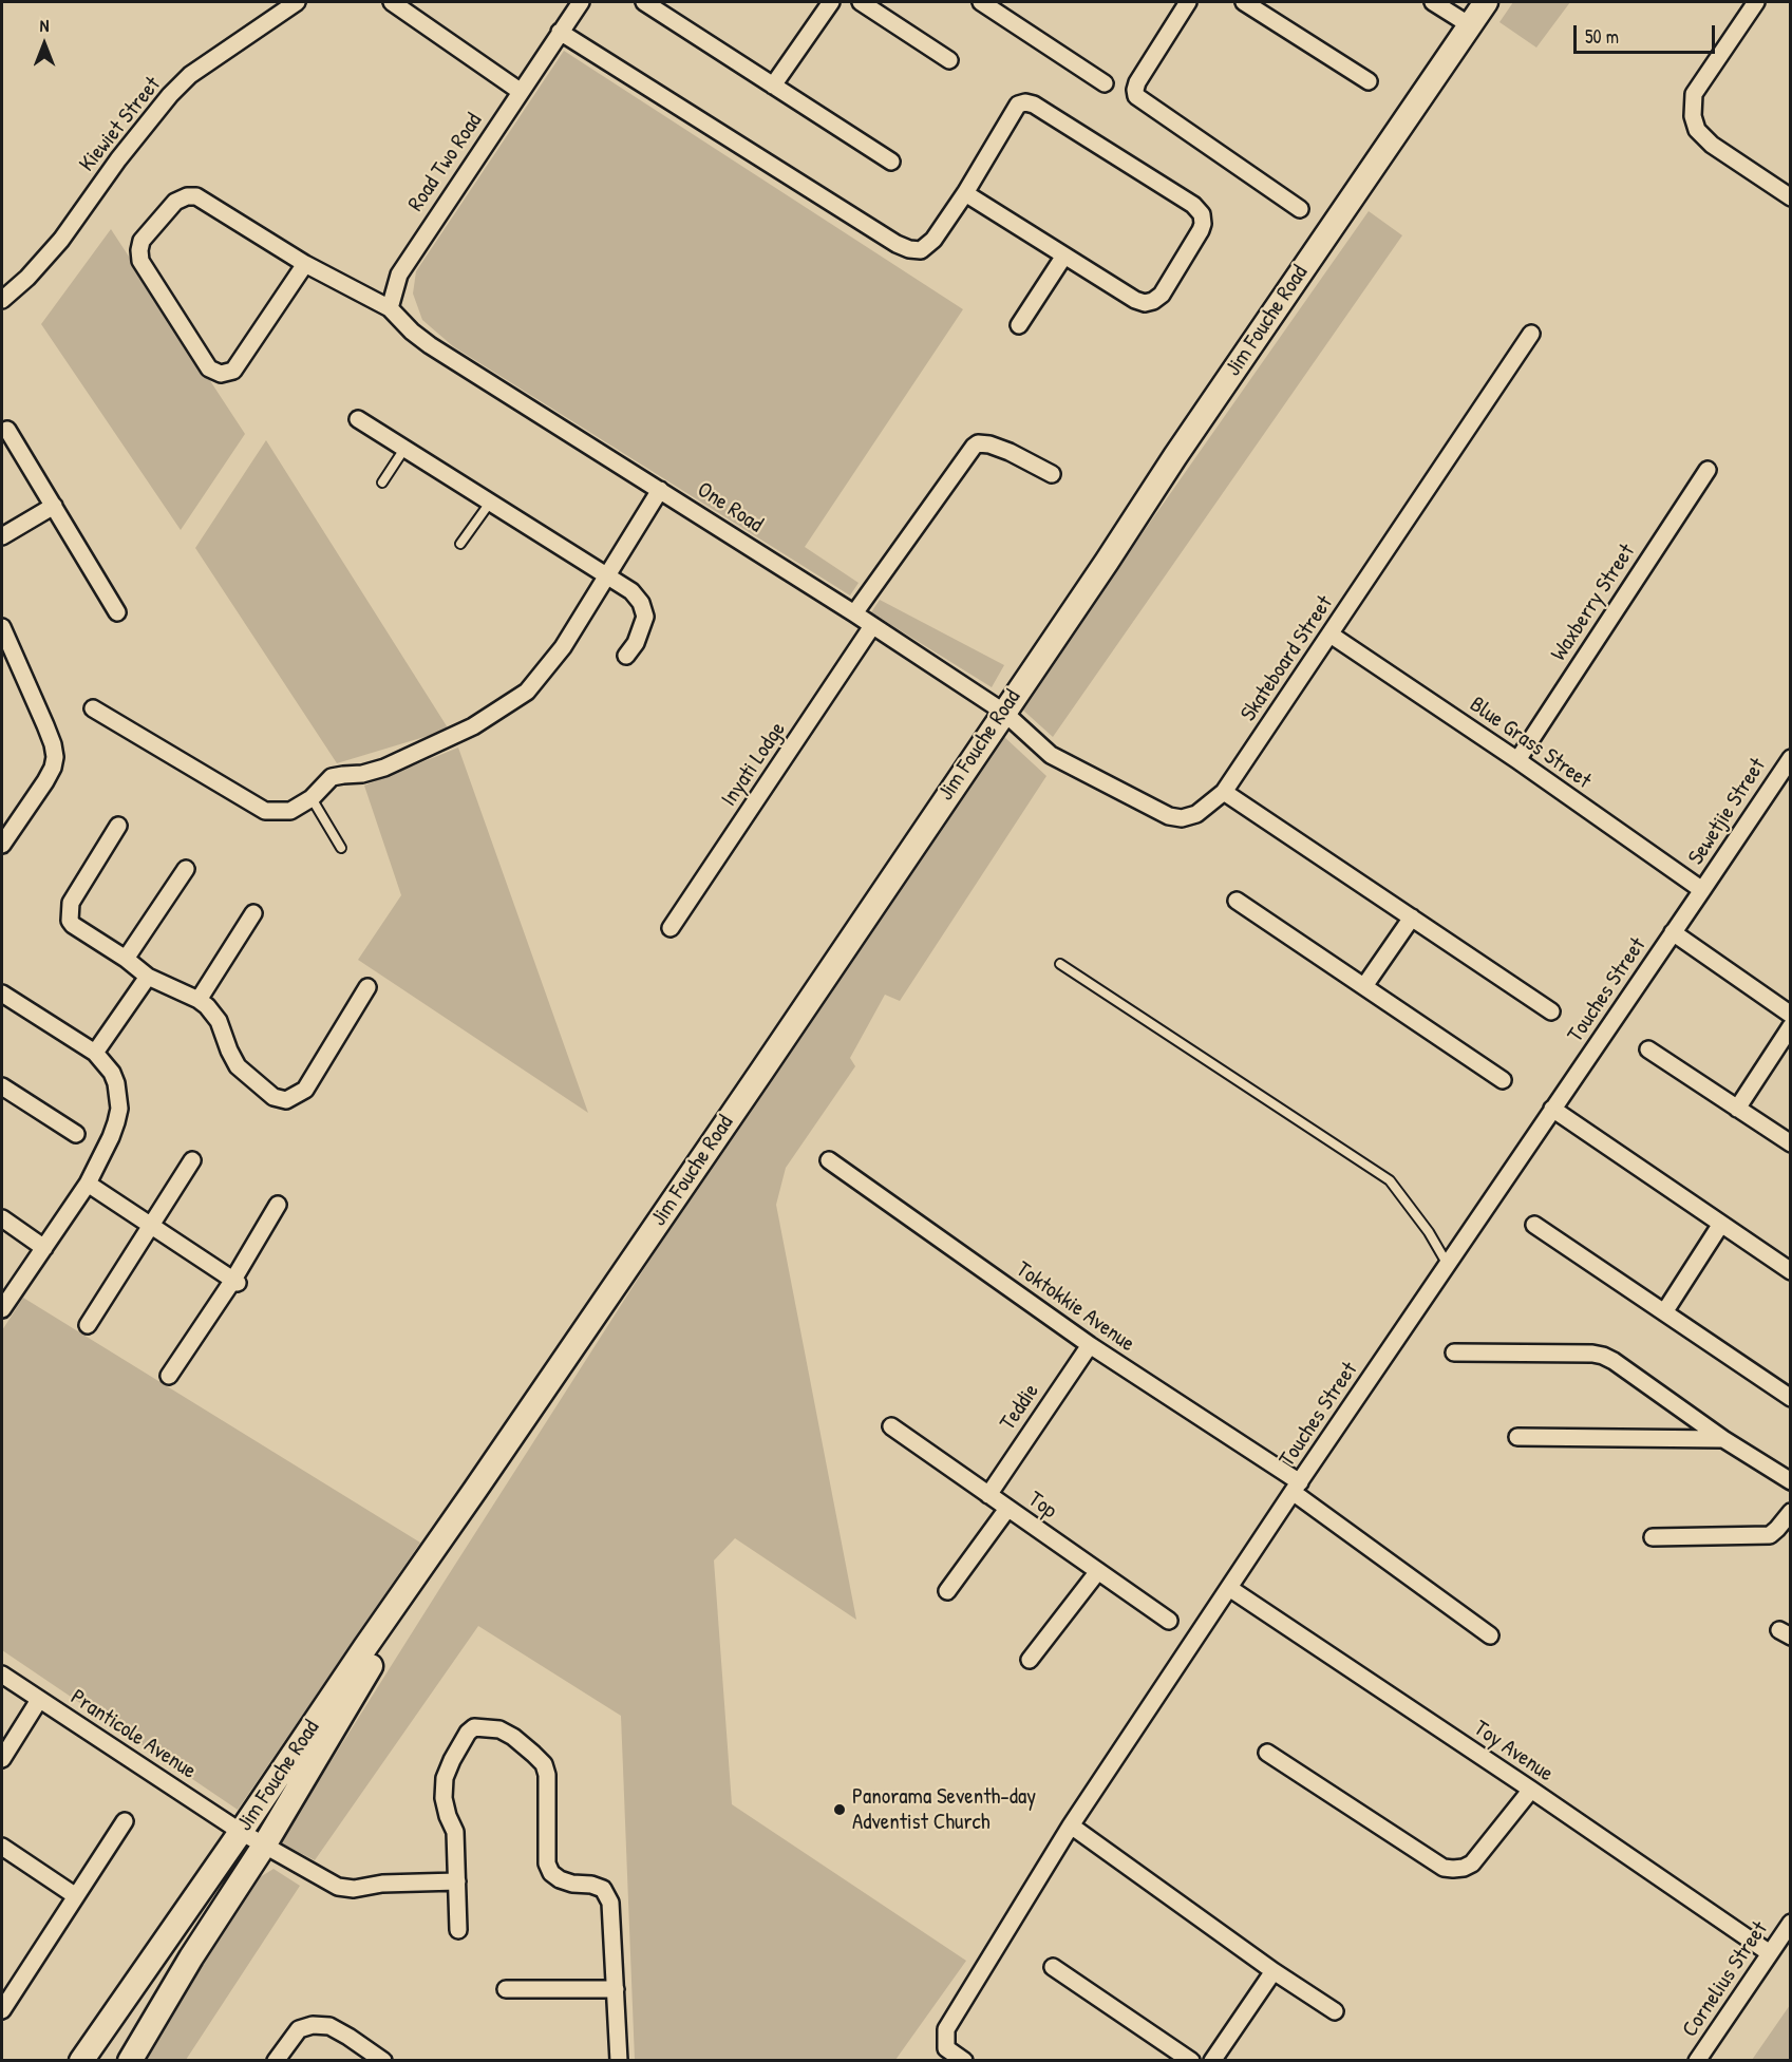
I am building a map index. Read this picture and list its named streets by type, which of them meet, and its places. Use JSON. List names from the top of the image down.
{
  "streets": {
    "street": [
      "Kiewiet Street",
      "Road Two Road",
      "Jim Fouche Road",
      "One Road",
      "Waxberry Street",
      "Skateboard Street",
      "Blue Grass Street",
      "Inyati Lodge",
      "Sewetjie Street",
      "Touches Street",
      "Toktokkie Avenue",
      "Teddie",
      "Top",
      "Pranticole Avenue",
      "Toy Avenue",
      "Cornelius Street"
    ]
  },
  "crossings": [
    ["Road Two Road", "One Road"],
    ["Jim Fouche Road", "One Road"],
    ["Jim Fouche Road", "Skateboard Street"],
    ["Jim Fouche Road", "Pranticole Avenue"],
    ["One Road", "Skateboard Street"],
    ["One Road", "Inyati Lodge"],
    ["Waxberry Street", "Blue Grass Street"],
    ["Skateboard Street", "Blue Grass Street"],
    ["Blue Grass Street", "Sewetjie Street"],
    ["Blue Grass Street", "Touches Street"],
    ["Sewetjie Street", "Touches Street"],
    ["Touches Street", "Toktokkie Avenue"],
    ["Touches Street", "Toy Avenue"],
    ["Toktokkie Avenue", "Teddie"],
    ["Teddie", "Top"],
    ["Toy Avenue", "Cornelius Street"]
  ],
  "places": ["Panorama Seventh-day Adventist Church"],
  "scale_bar": "50 m",
  "north": "top"
}
